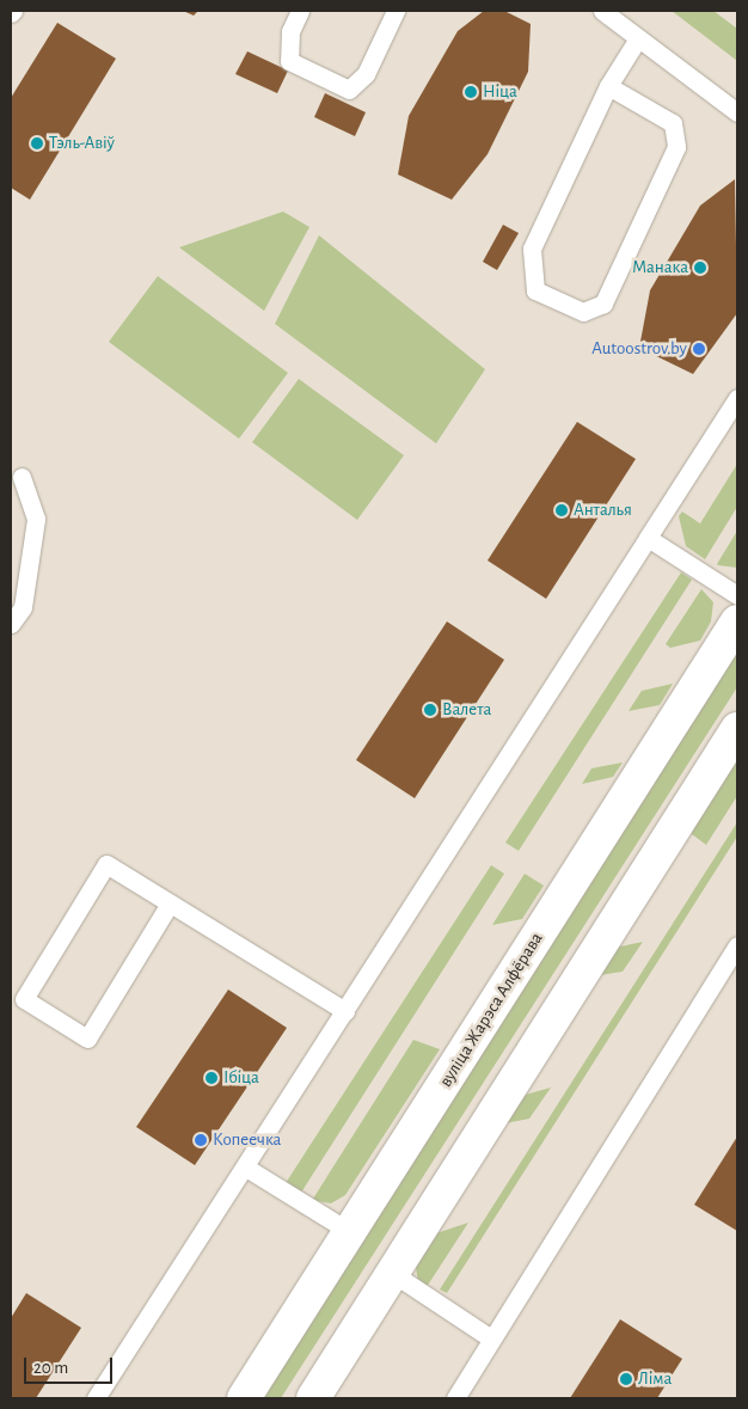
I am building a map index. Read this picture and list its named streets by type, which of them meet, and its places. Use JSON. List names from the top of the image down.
{
  "streets": {
    "main road": ["вуліца Жарэса Алфёрава"]
  },
  "places": [
    "Ніца",
    "Тэль-Авіў",
    "Манака",
    "Autoostrov.by",
    "Анталья",
    "Валета",
    "Ібіца",
    "Копеечка",
    "Ліма"
  ],
  "scale_bar": "20 m"
}
